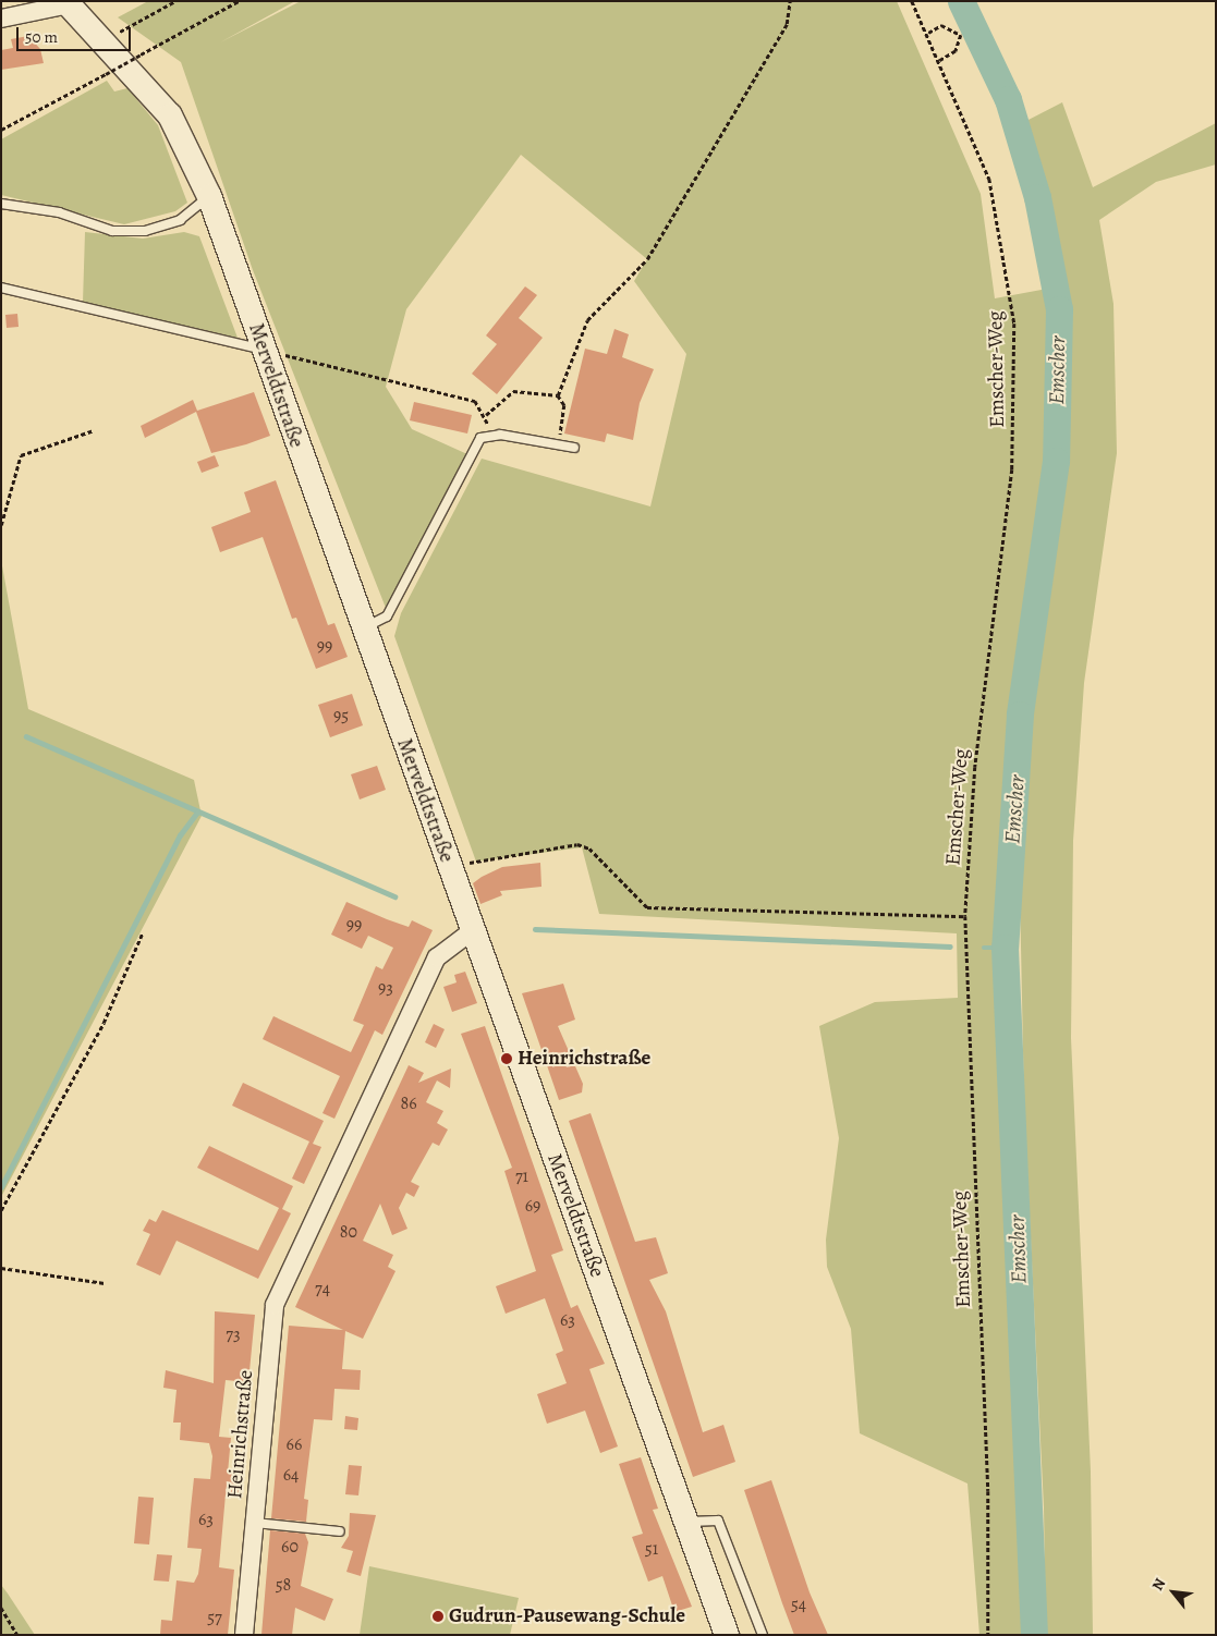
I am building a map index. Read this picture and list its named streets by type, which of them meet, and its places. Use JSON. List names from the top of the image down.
{
  "streets": {
    "main road": ["Merveldtstraße"],
    "street": ["Heinrichstraße"],
    "path": ["Emscher-Weg"]
  },
  "crossings": [
    ["Merveldtstraße", "Heinrichstraße"]
  ],
  "water": ["Emscher"],
  "places": ["Heinrichstraße", "Gudrun-Pausewang-Schule"],
  "house_numbers": [
    "99",
    "95",
    "99",
    "93",
    "86",
    "71",
    "69",
    "80",
    "74",
    "63",
    "73",
    "66",
    "64",
    "63",
    "60",
    "51",
    "58",
    "54",
    "57"
  ],
  "scale_bar": "50 m",
  "north": "top left"
}
